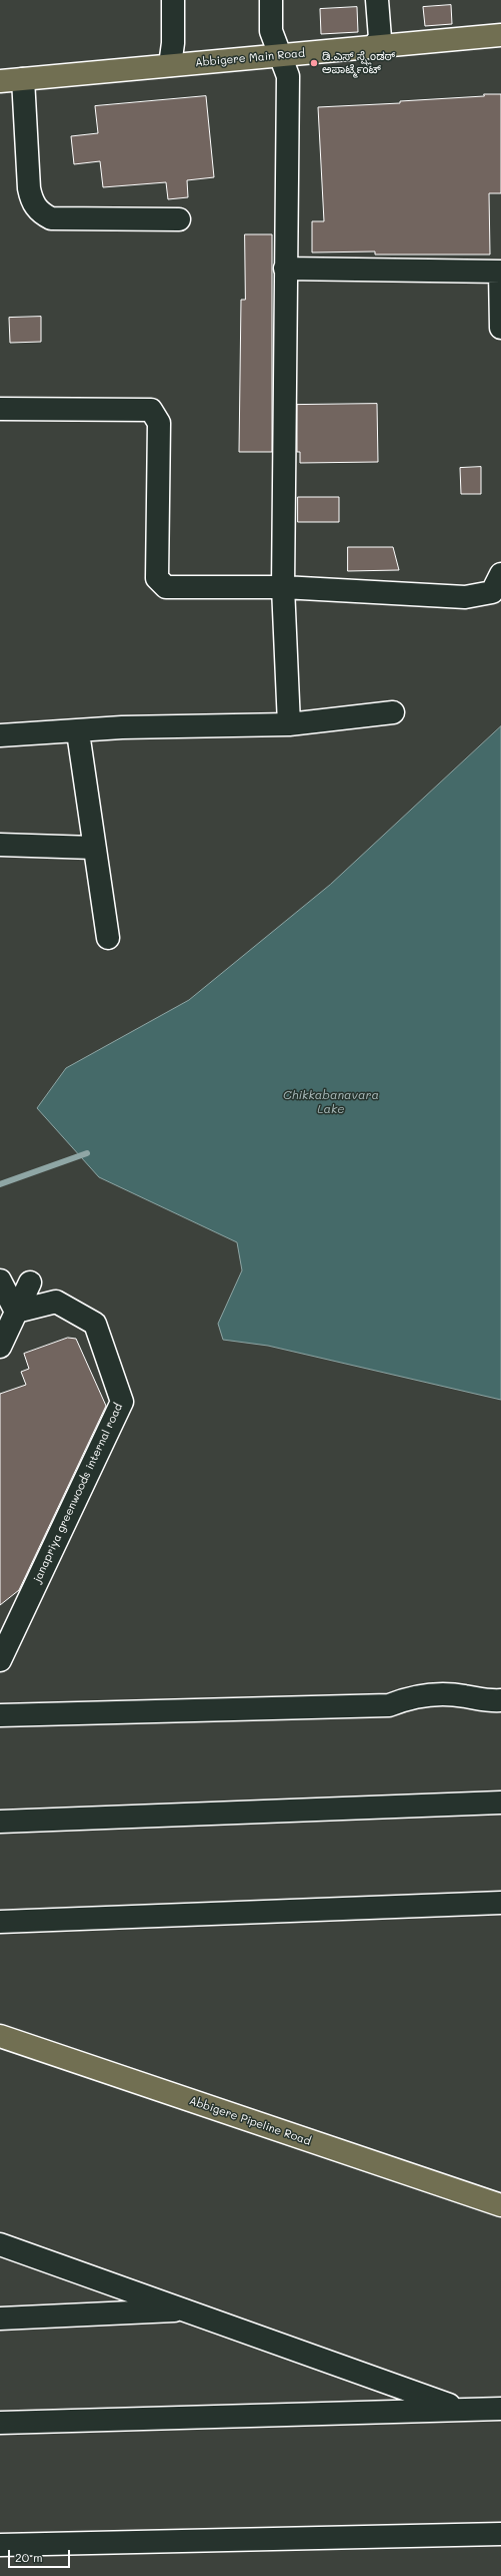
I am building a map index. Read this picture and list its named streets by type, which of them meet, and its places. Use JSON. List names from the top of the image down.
{
  "streets": {
    "main road": ["Abbigere Main Road", "Abbigere Pipeline Road"],
    "street": ["janapriya greenwoods internal road"]
  },
  "water": ["Chikkabanavara Lake"],
  "places": ["ಡಿ.ಎಸ್ ಸ್ಪ್ಲೆಂಡರ್ ಅಪಾರ್ಟ್ಮೆಂಟ್"],
  "scale_bar": "20 m"
}
